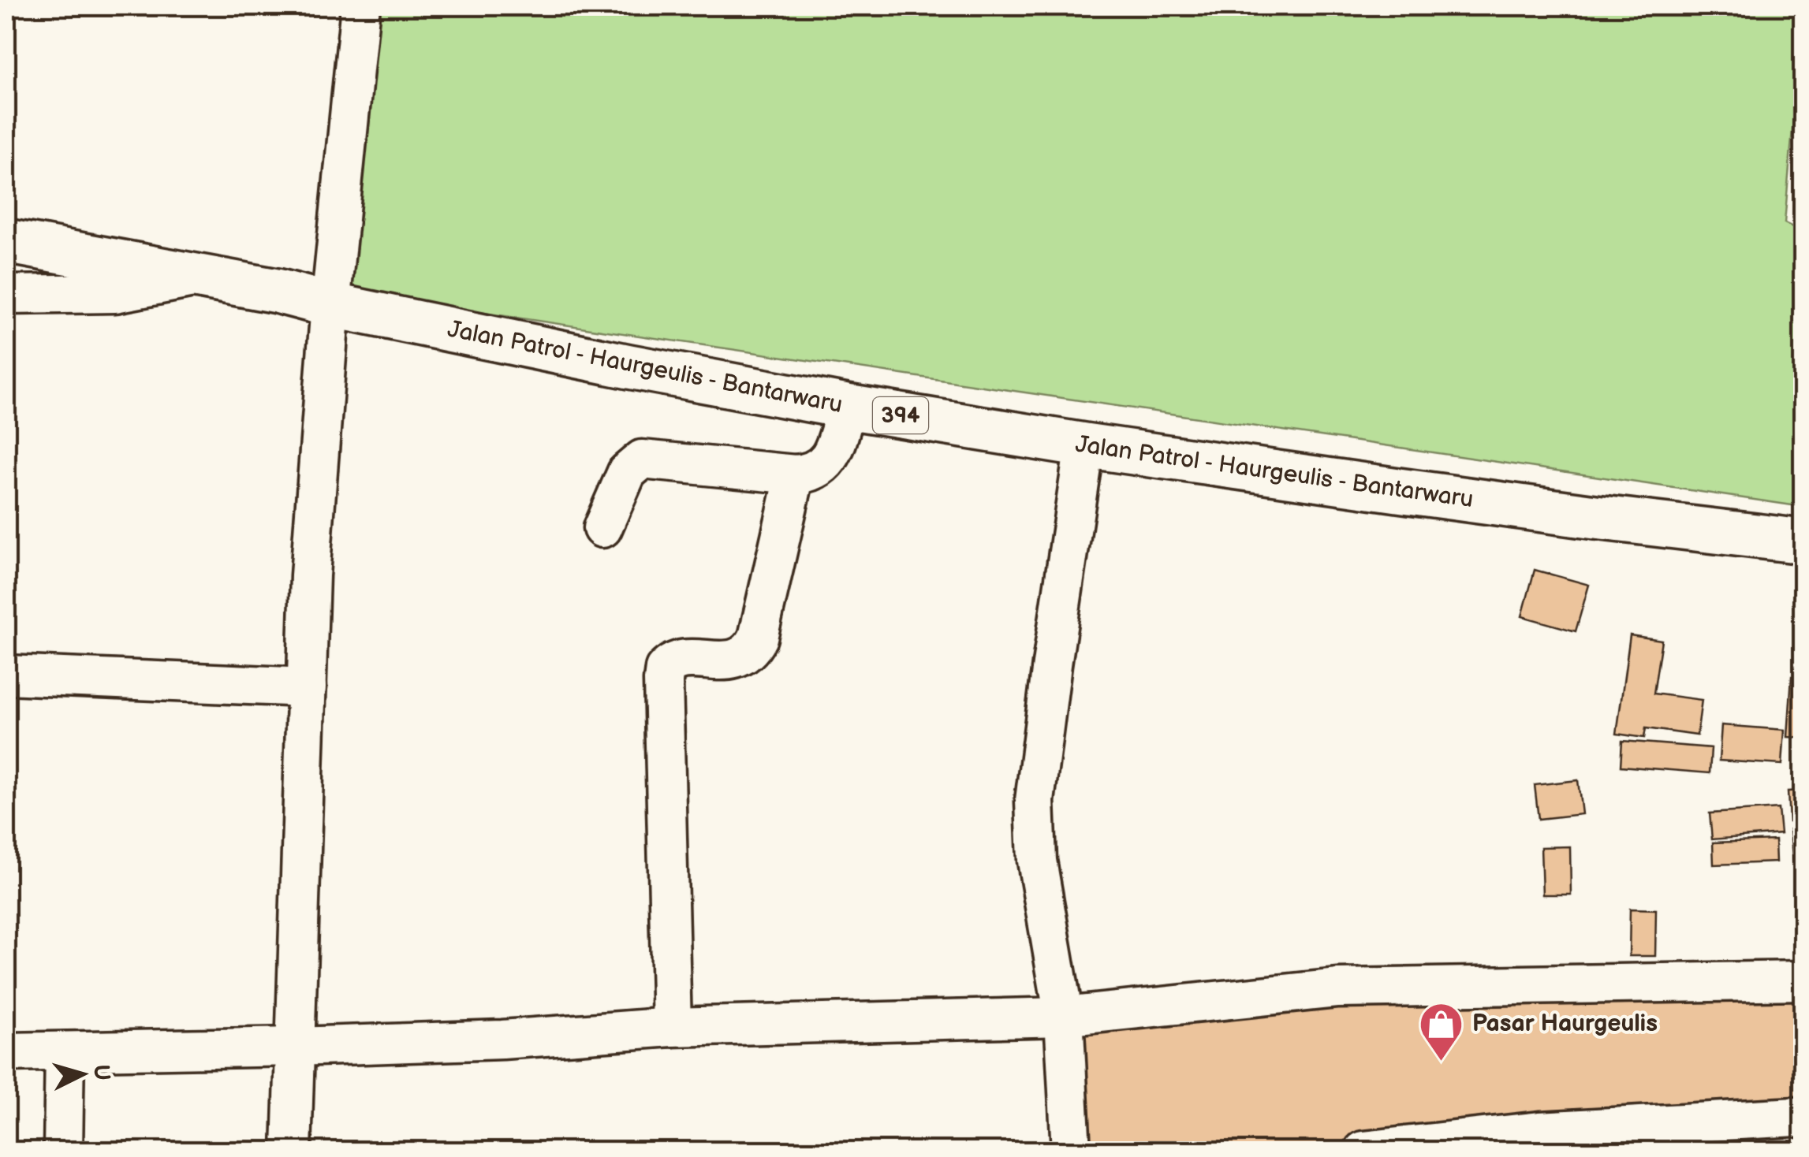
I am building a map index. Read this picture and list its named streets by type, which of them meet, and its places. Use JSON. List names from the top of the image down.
{
  "streets": {
    "main road": ["Jalan Patrol - Haurgeulis - Bantarwaru", "394"]
  },
  "places": {
    "shop": ["Pasar Haurgeulis"]
  },
  "north": "right"
}
